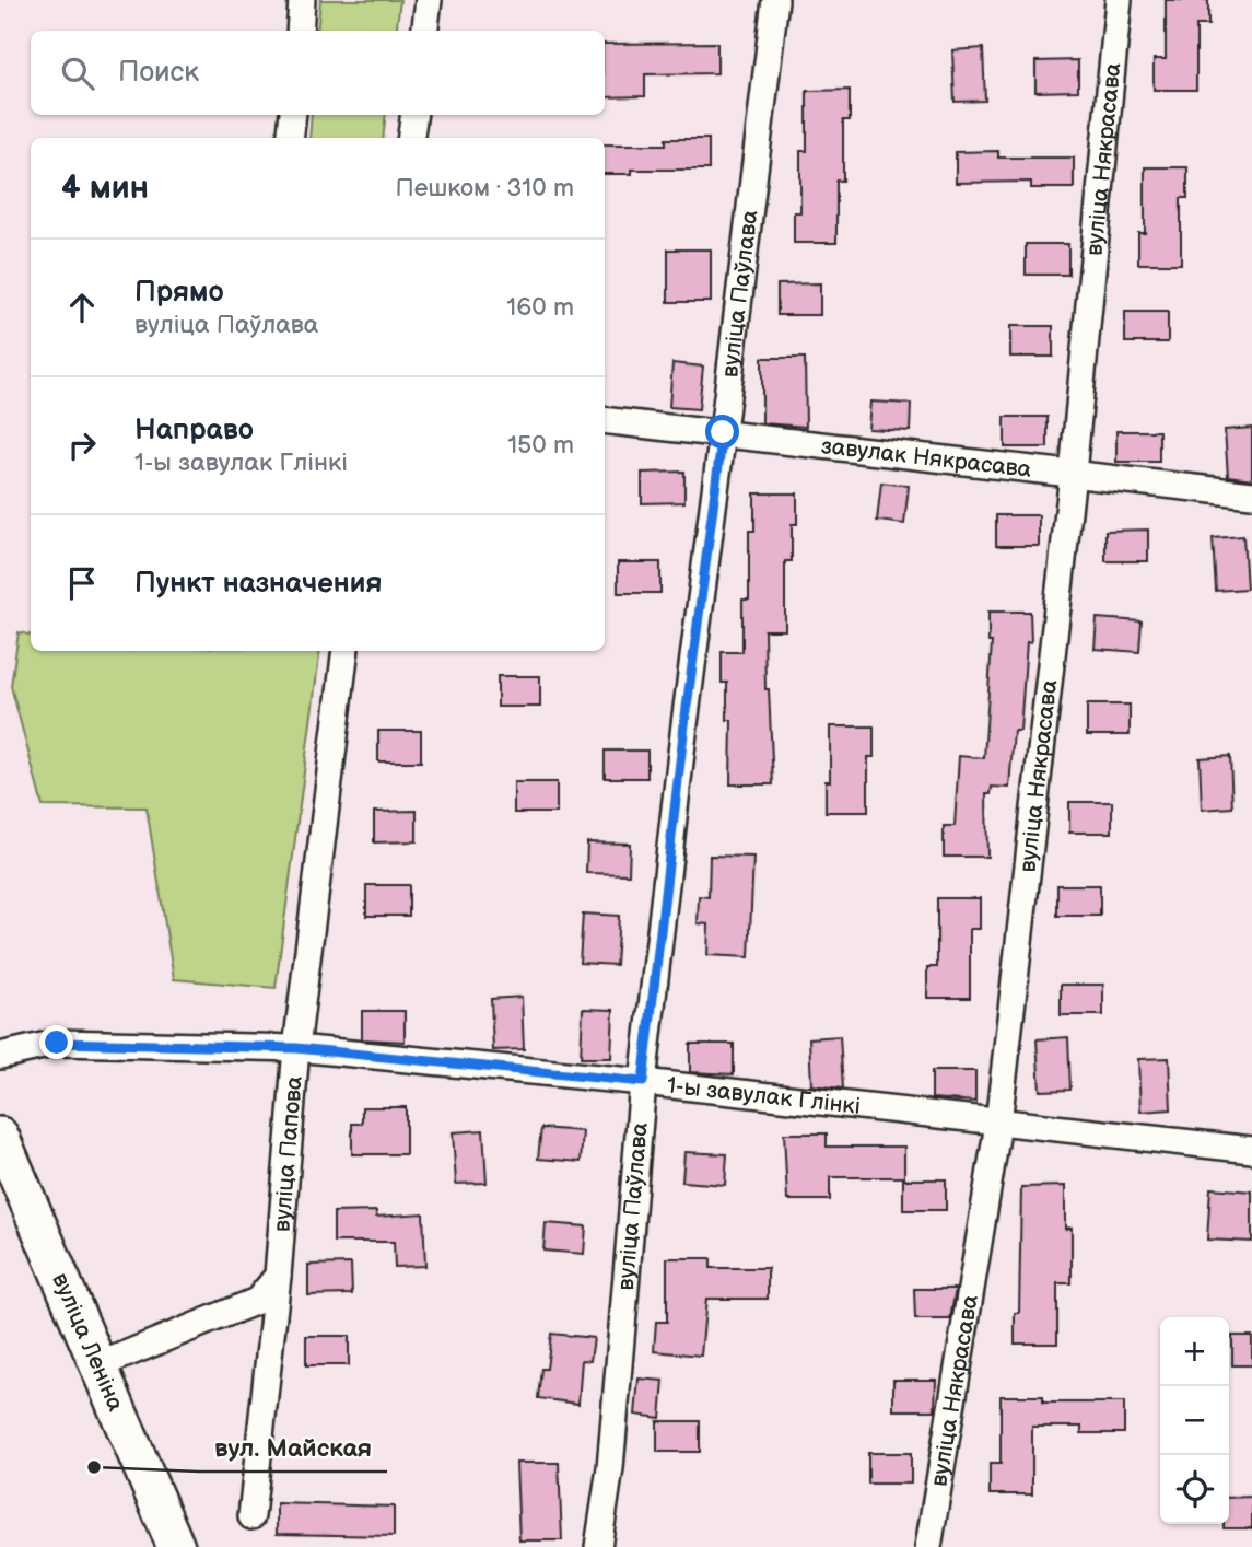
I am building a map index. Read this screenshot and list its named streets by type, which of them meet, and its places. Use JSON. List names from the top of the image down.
{
  "streets": {
    "main road": ["вуліца Леніна"],
    "street": [
      "вуліца Някрасава",
      "вуліца Паўлава",
      "завулак Някрасава",
      "1-ы завулак Глінкі",
      "вуліца Папова"
    ]
  },
  "crossings": [
    ["вуліца Някрасава", "завулак Някрасава"],
    ["вуліца Някрасава", "1-ы завулак Глінкі"],
    ["вуліца Паўлава", "завулак Някрасава"],
    ["вуліца Паўлава", "1-ы завулак Глінкі"],
    ["1-ы завулак Глінкі", "вуліца Папова"]
  ],
  "places": ["вул. Майская"],
  "page": {
    "search": "Поиск",
    "heading": ["4 мин", "Пешком · 310 m"],
    "list": [
      ["Прямо", "вуліца Паўлава", "160 m"],
      ["Направо", "1-ы завулак Глінкі", "150 m"],
      "Пункт назначения"
    ],
    "map_buttons": ["+", "−"]
  }
}
